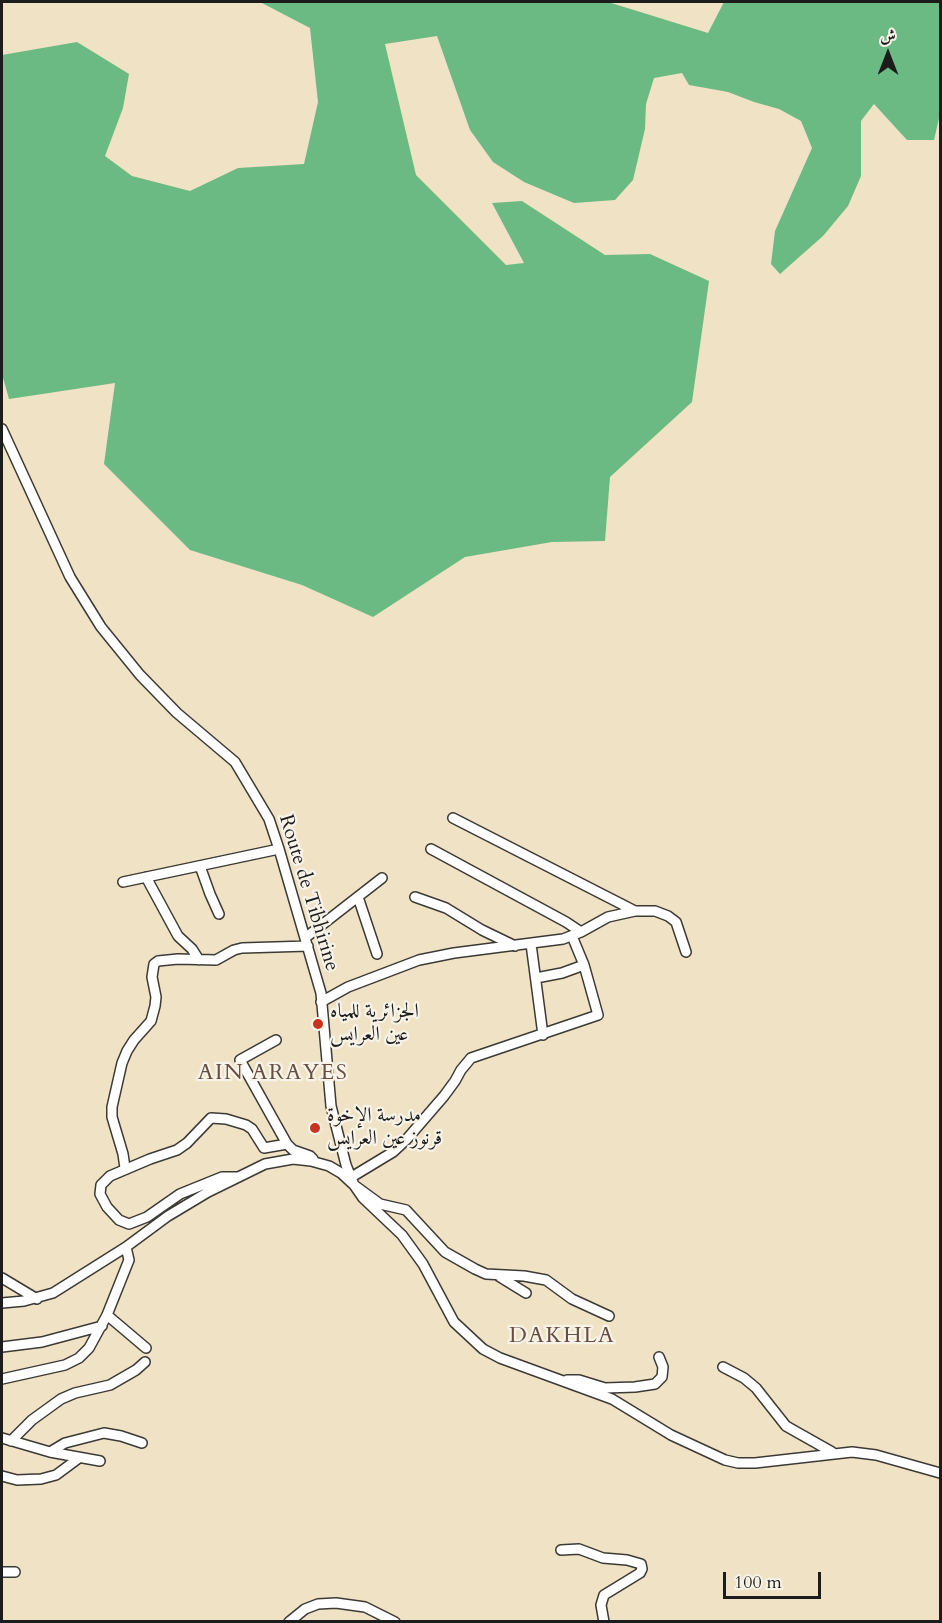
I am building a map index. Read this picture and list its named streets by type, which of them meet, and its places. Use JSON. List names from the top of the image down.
{
  "streets": {
    "street": ["Route de Tibhirine"]
  },
  "districts": ["AIN ARAYES", "DAKHLA"],
  "places": ["الجزائرية للمياه عين العرايس", "مدرسة الإخوة قرنوز عين العرايس"],
  "scale_bar": "100 m",
  "north": "top"
}
